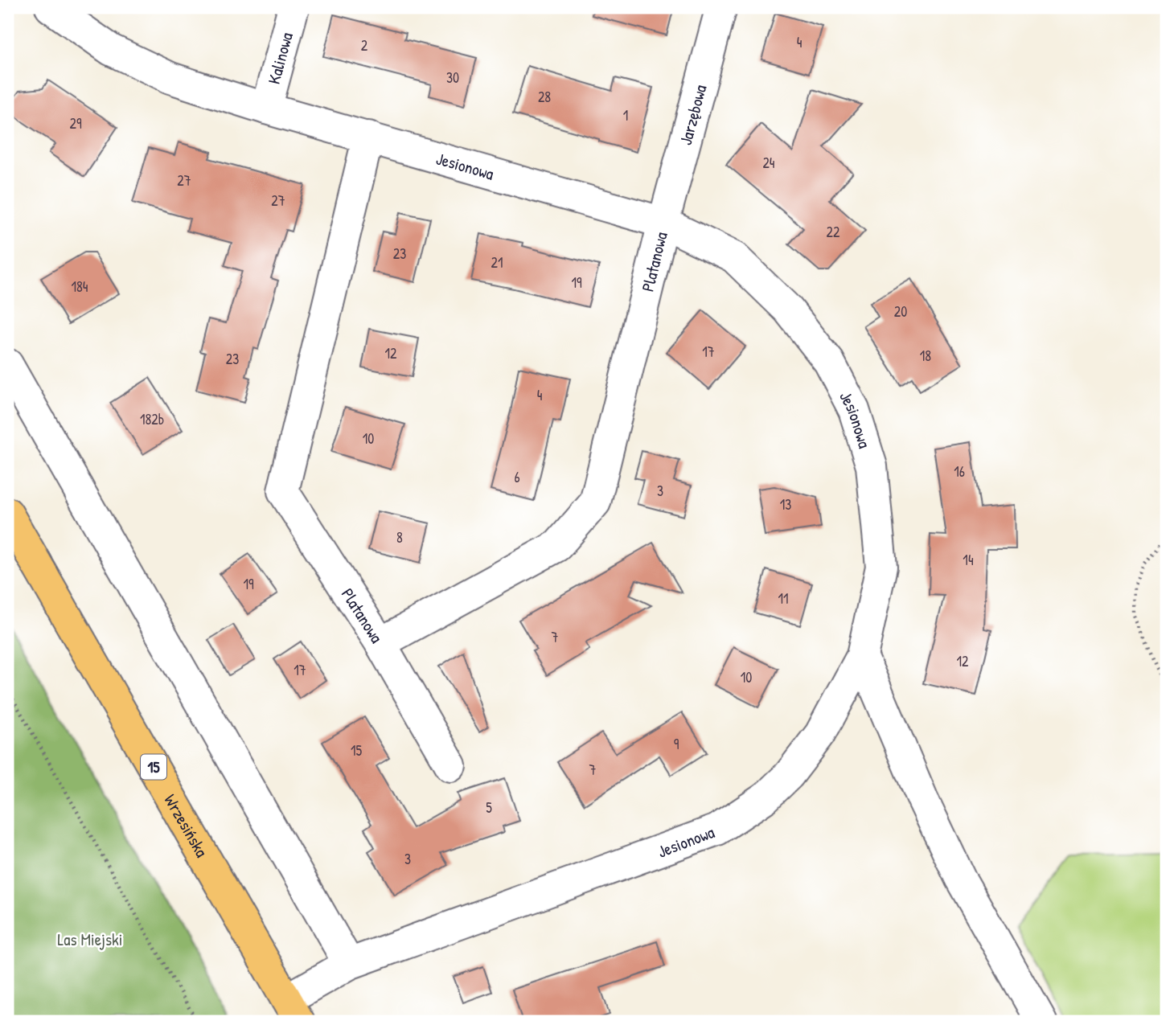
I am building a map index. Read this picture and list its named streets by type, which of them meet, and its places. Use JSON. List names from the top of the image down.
{
  "streets": {
    "main road": ["15", "Wrzesińska"],
    "street": [
      "Kalinowa",
      "Jarzębowa",
      "Jesionowa",
      "Platanowa"
    ]
  },
  "crossings": [
    ["Kalinowa", "Jesionowa"],
    ["Jarzębowa", "Jesionowa"],
    ["Jarzębowa", "Platanowa"],
    ["Jesionowa", "Platanowa"],
    ["Jesionowa", "Wrzesińska"]
  ],
  "parks": ["Las Miejski"],
  "house_numbers": [
    "4",
    "2",
    "30",
    "28",
    "1",
    "29",
    "24",
    "27",
    "27",
    "22",
    "23",
    "21",
    "19",
    "184",
    "20",
    "17",
    "12",
    "18",
    "23",
    "4",
    "182b",
    "10",
    "16",
    "6",
    "3",
    "13",
    "8",
    "14",
    "19",
    "11",
    "7",
    "12",
    "17",
    "10",
    "9",
    "15",
    "7",
    "5",
    "3"
  ]
}
